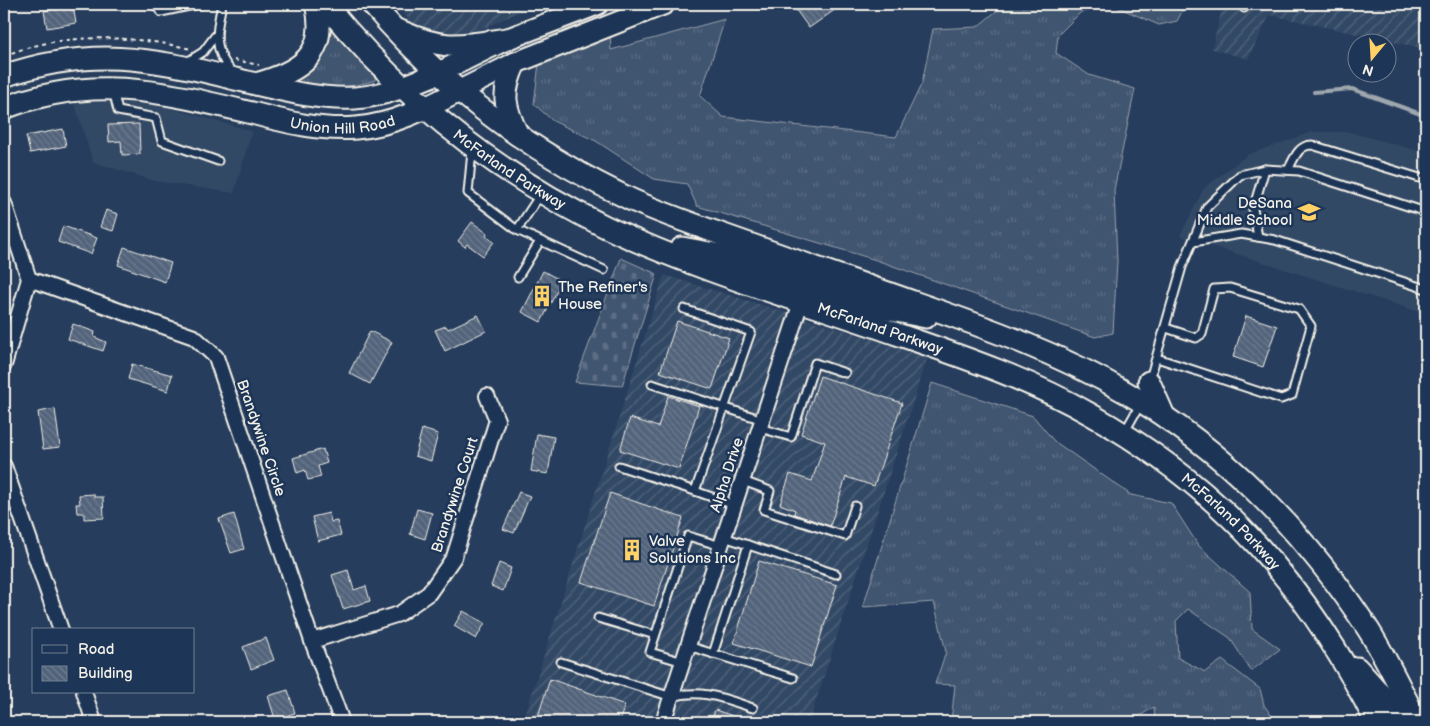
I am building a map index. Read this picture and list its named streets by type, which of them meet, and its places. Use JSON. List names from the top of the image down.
{
  "streets": {
    "main road": ["Union Hill Road", "McFarland Parkway"],
    "street": ["Brandywine Circle", "Alpha Drive", "Brandywine Court"]
  },
  "crossings": [
    ["Union Hill Road", "McFarland Parkway"],
    ["McFarland Parkway", "Alpha Drive"],
    ["Brandywine Circle", "Brandywine Court"]
  ],
  "places": {
    "school or university": ["DeSana Middle School"],
    "building": ["The Refiner's House", "Valve Solutions Inc"]
  },
  "legend": ["Road", "Building"],
  "north": "bottom"
}
